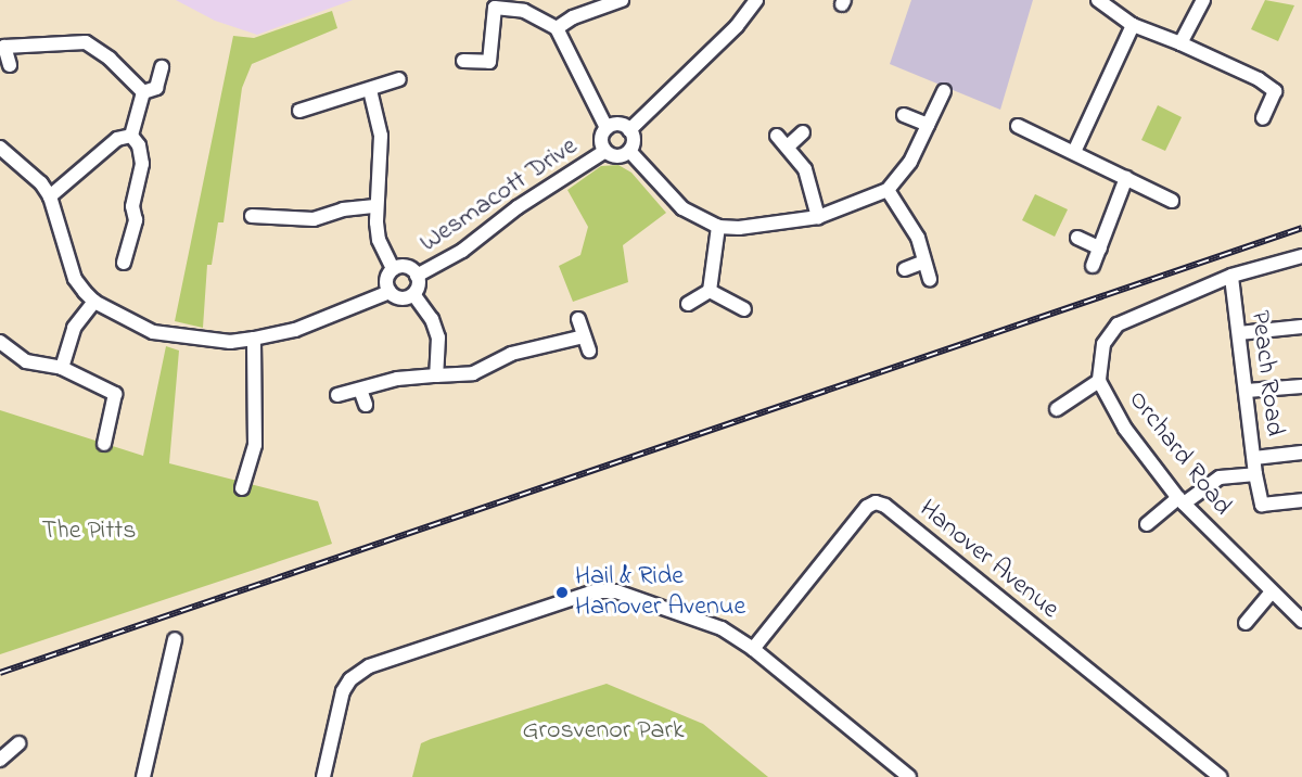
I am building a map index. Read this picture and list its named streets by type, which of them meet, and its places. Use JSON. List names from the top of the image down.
{
  "streets": {
    "street": [
      "Wesmacott Drive",
      "Peach Road",
      "Orchard Road",
      "Hanover Avenue"
    ]
  },
  "crossings": [
    ["Peach Road", "Orchard Road"]
  ],
  "parks": ["The Pitts", "Grosvenor Park"],
  "places": ["Hail & Ride Hanover Avenue"]
}
